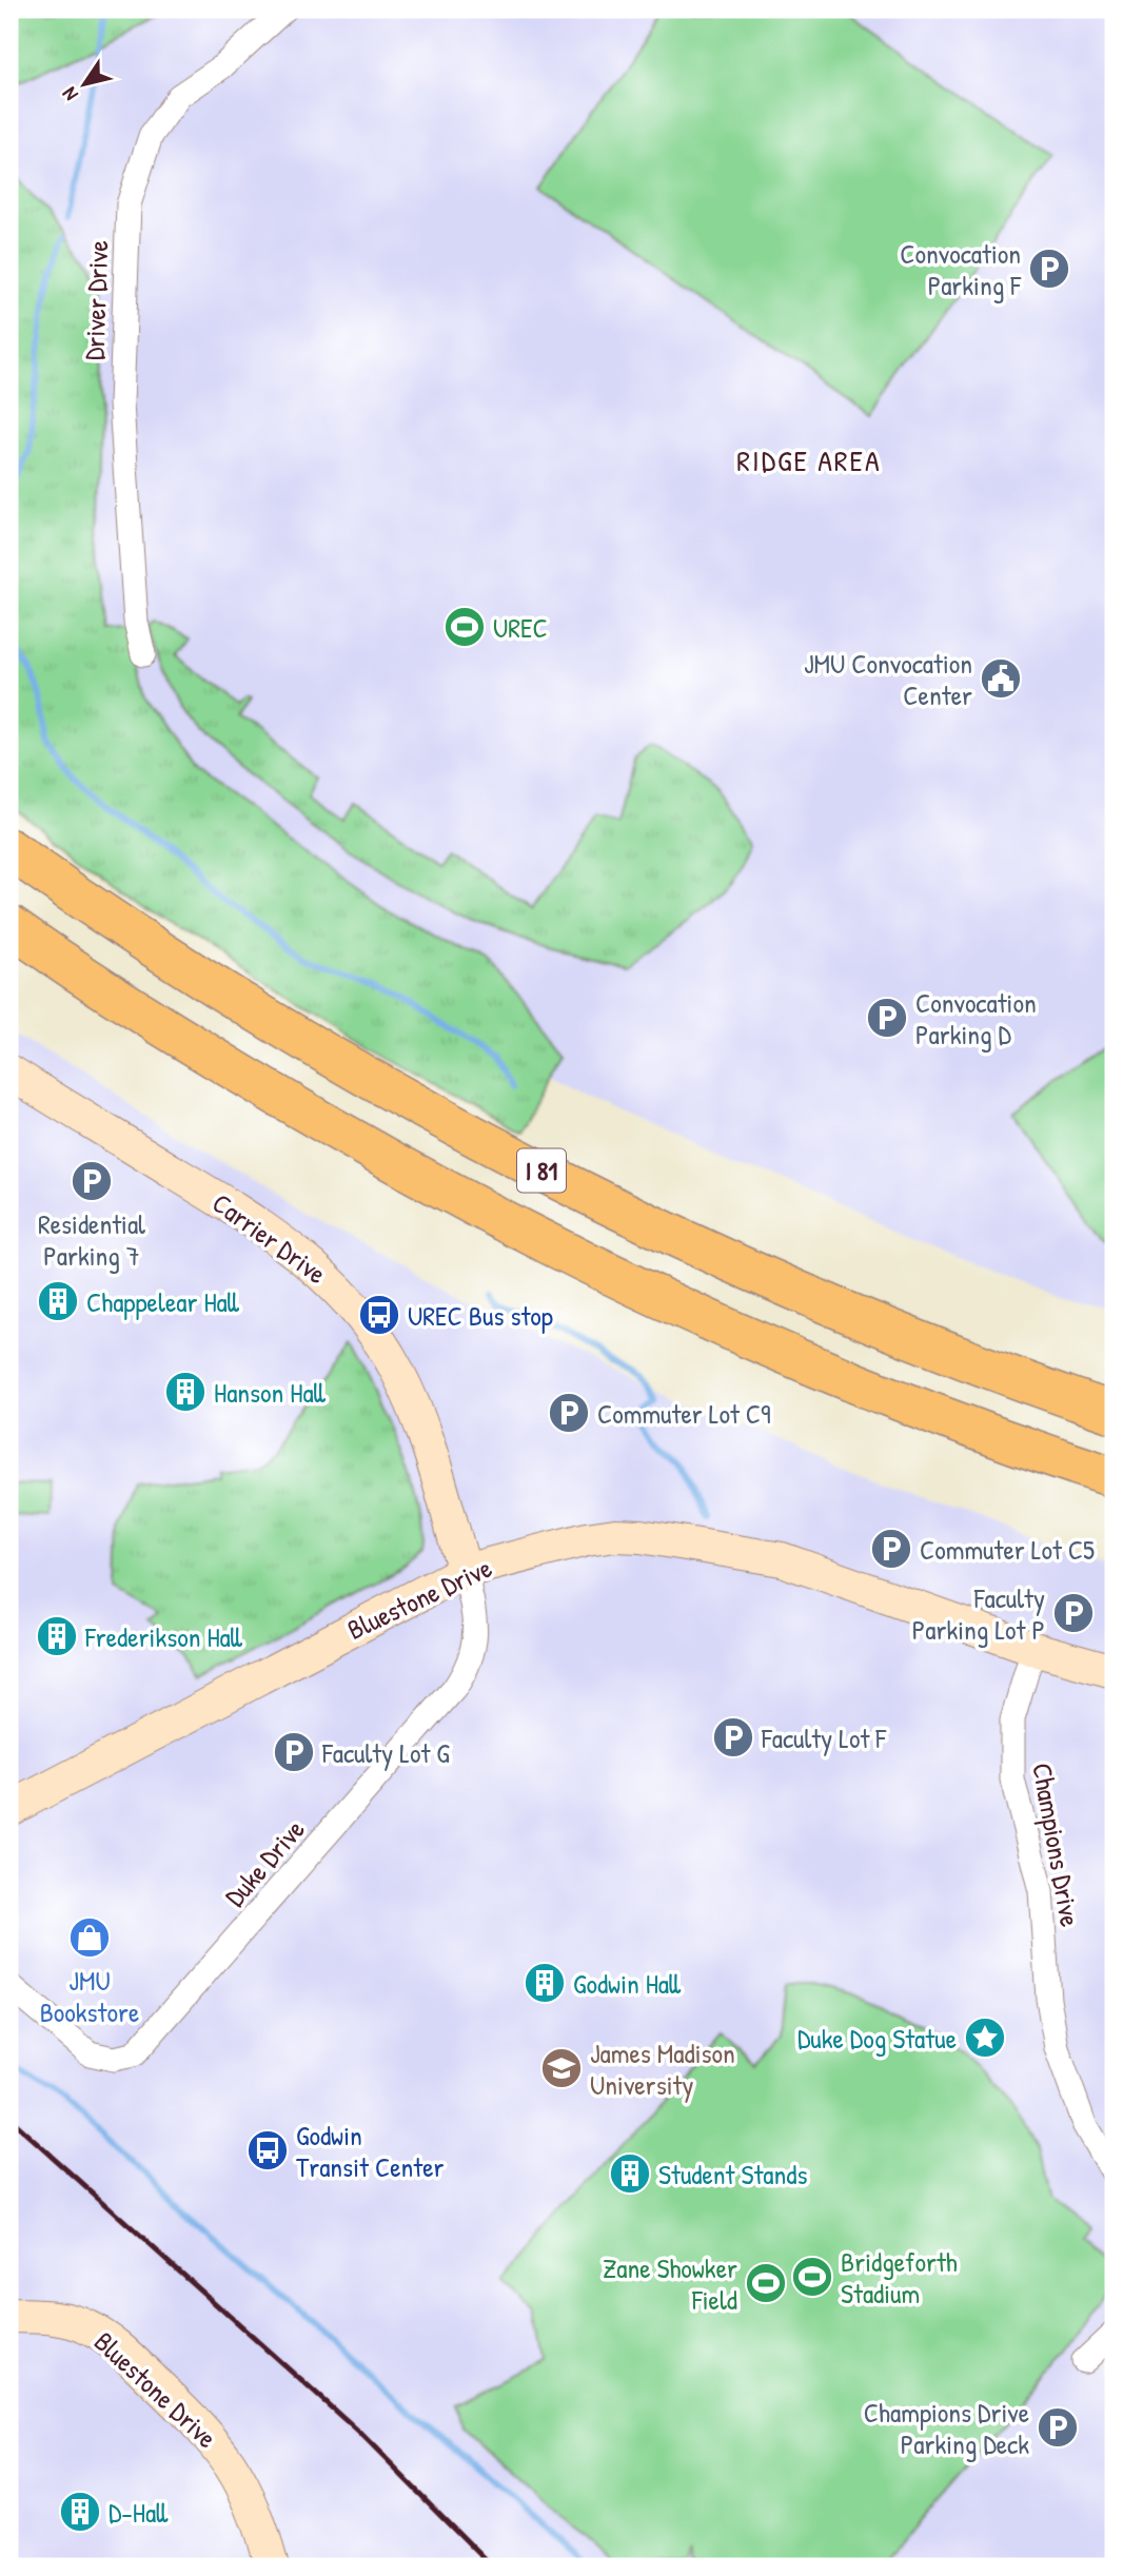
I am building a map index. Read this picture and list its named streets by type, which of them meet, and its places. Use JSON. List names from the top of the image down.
{
  "streets": {
    "highway": ["I 81"],
    "street": [
      "Driver Drive",
      "Carrier Drive",
      "Bluestone Drive",
      "Champions Drive",
      "Duke Drive"
    ]
  },
  "crossings": [
    ["Carrier Drive", "Bluestone Drive"],
    ["Carrier Drive", "Duke Drive"],
    ["Bluestone Drive", "Champions Drive"],
    ["Bluestone Drive", "Duke Drive"]
  ],
  "districts": ["RIDGE AREA"],
  "places": {
    "parking": [
      "Convocation Parking F",
      "Convocation Parking D",
      "Residential Parking 7",
      "Commuter Lot C9",
      "Commuter Lot C5",
      "Faculty Parking Lot P",
      "Faculty Lot F",
      "Faculty Lot G",
      "Champions Drive Parking Deck"
    ],
    "sports": ["UREC", "Bridgeforth Stadium", "Zane Showker Field"],
    "public building": ["JMU Convocation Center"],
    "building": [
      "Chappelear Hall",
      "Hanson Hall",
      "Frederikson Hall",
      "Godwin Hall",
      "Student Stands",
      "D-Hall"
    ],
    "bus stop": ["UREC Bus stop", "Godwin Transit Center"],
    "shop": ["JMU Bookstore"],
    "place": ["Duke Dog Statue"],
    "school or university": ["James Madison University"]
  },
  "north": "bottom left"
}
